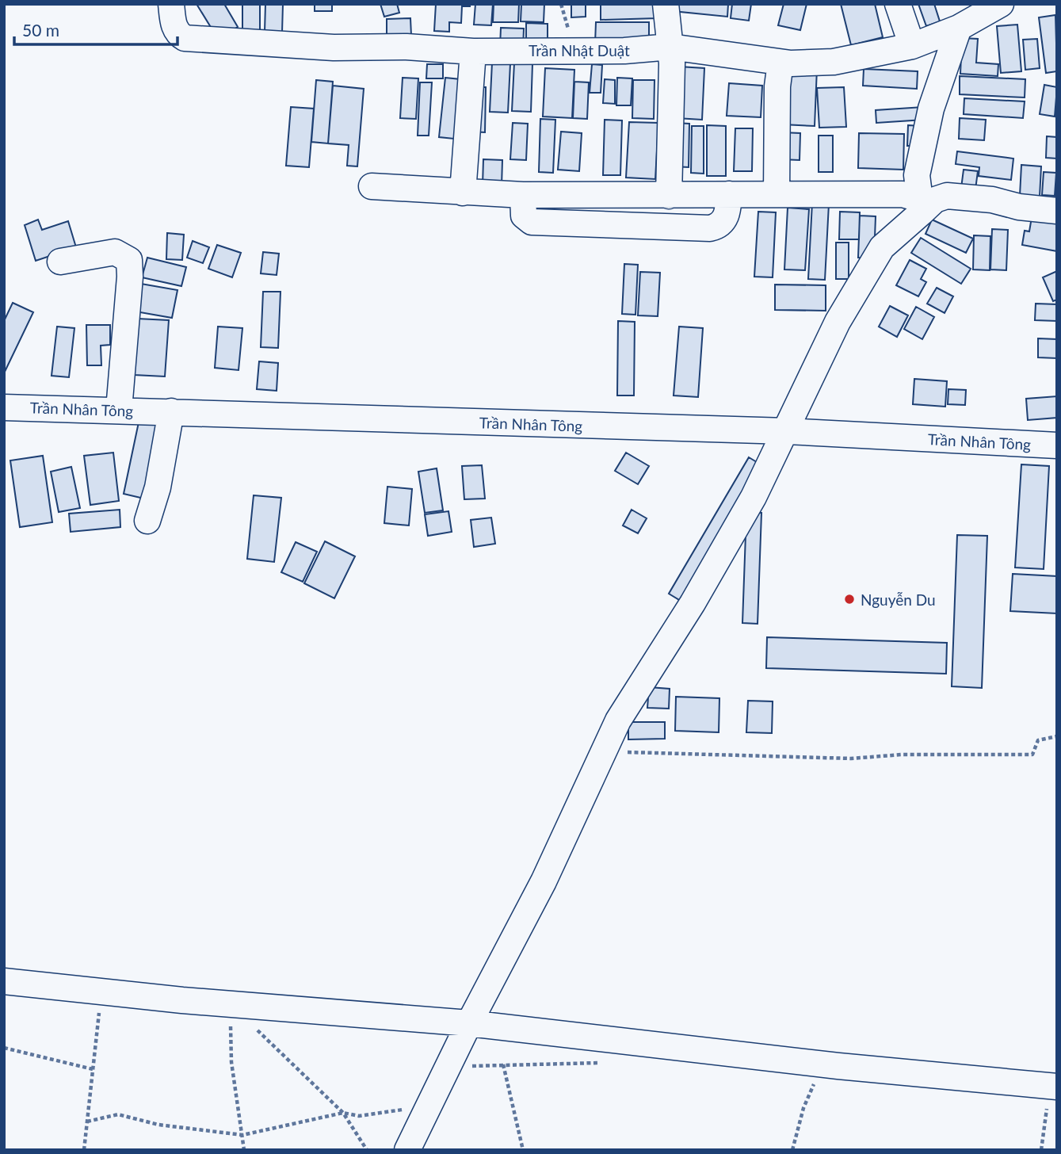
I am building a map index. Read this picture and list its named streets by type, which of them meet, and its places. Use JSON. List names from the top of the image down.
{
  "streets": {
    "street": ["Trần Nhật Duật", "Trần Nhân Tông"]
  },
  "places": ["Nguyễn Du"],
  "scale_bar": "50 m"
}
